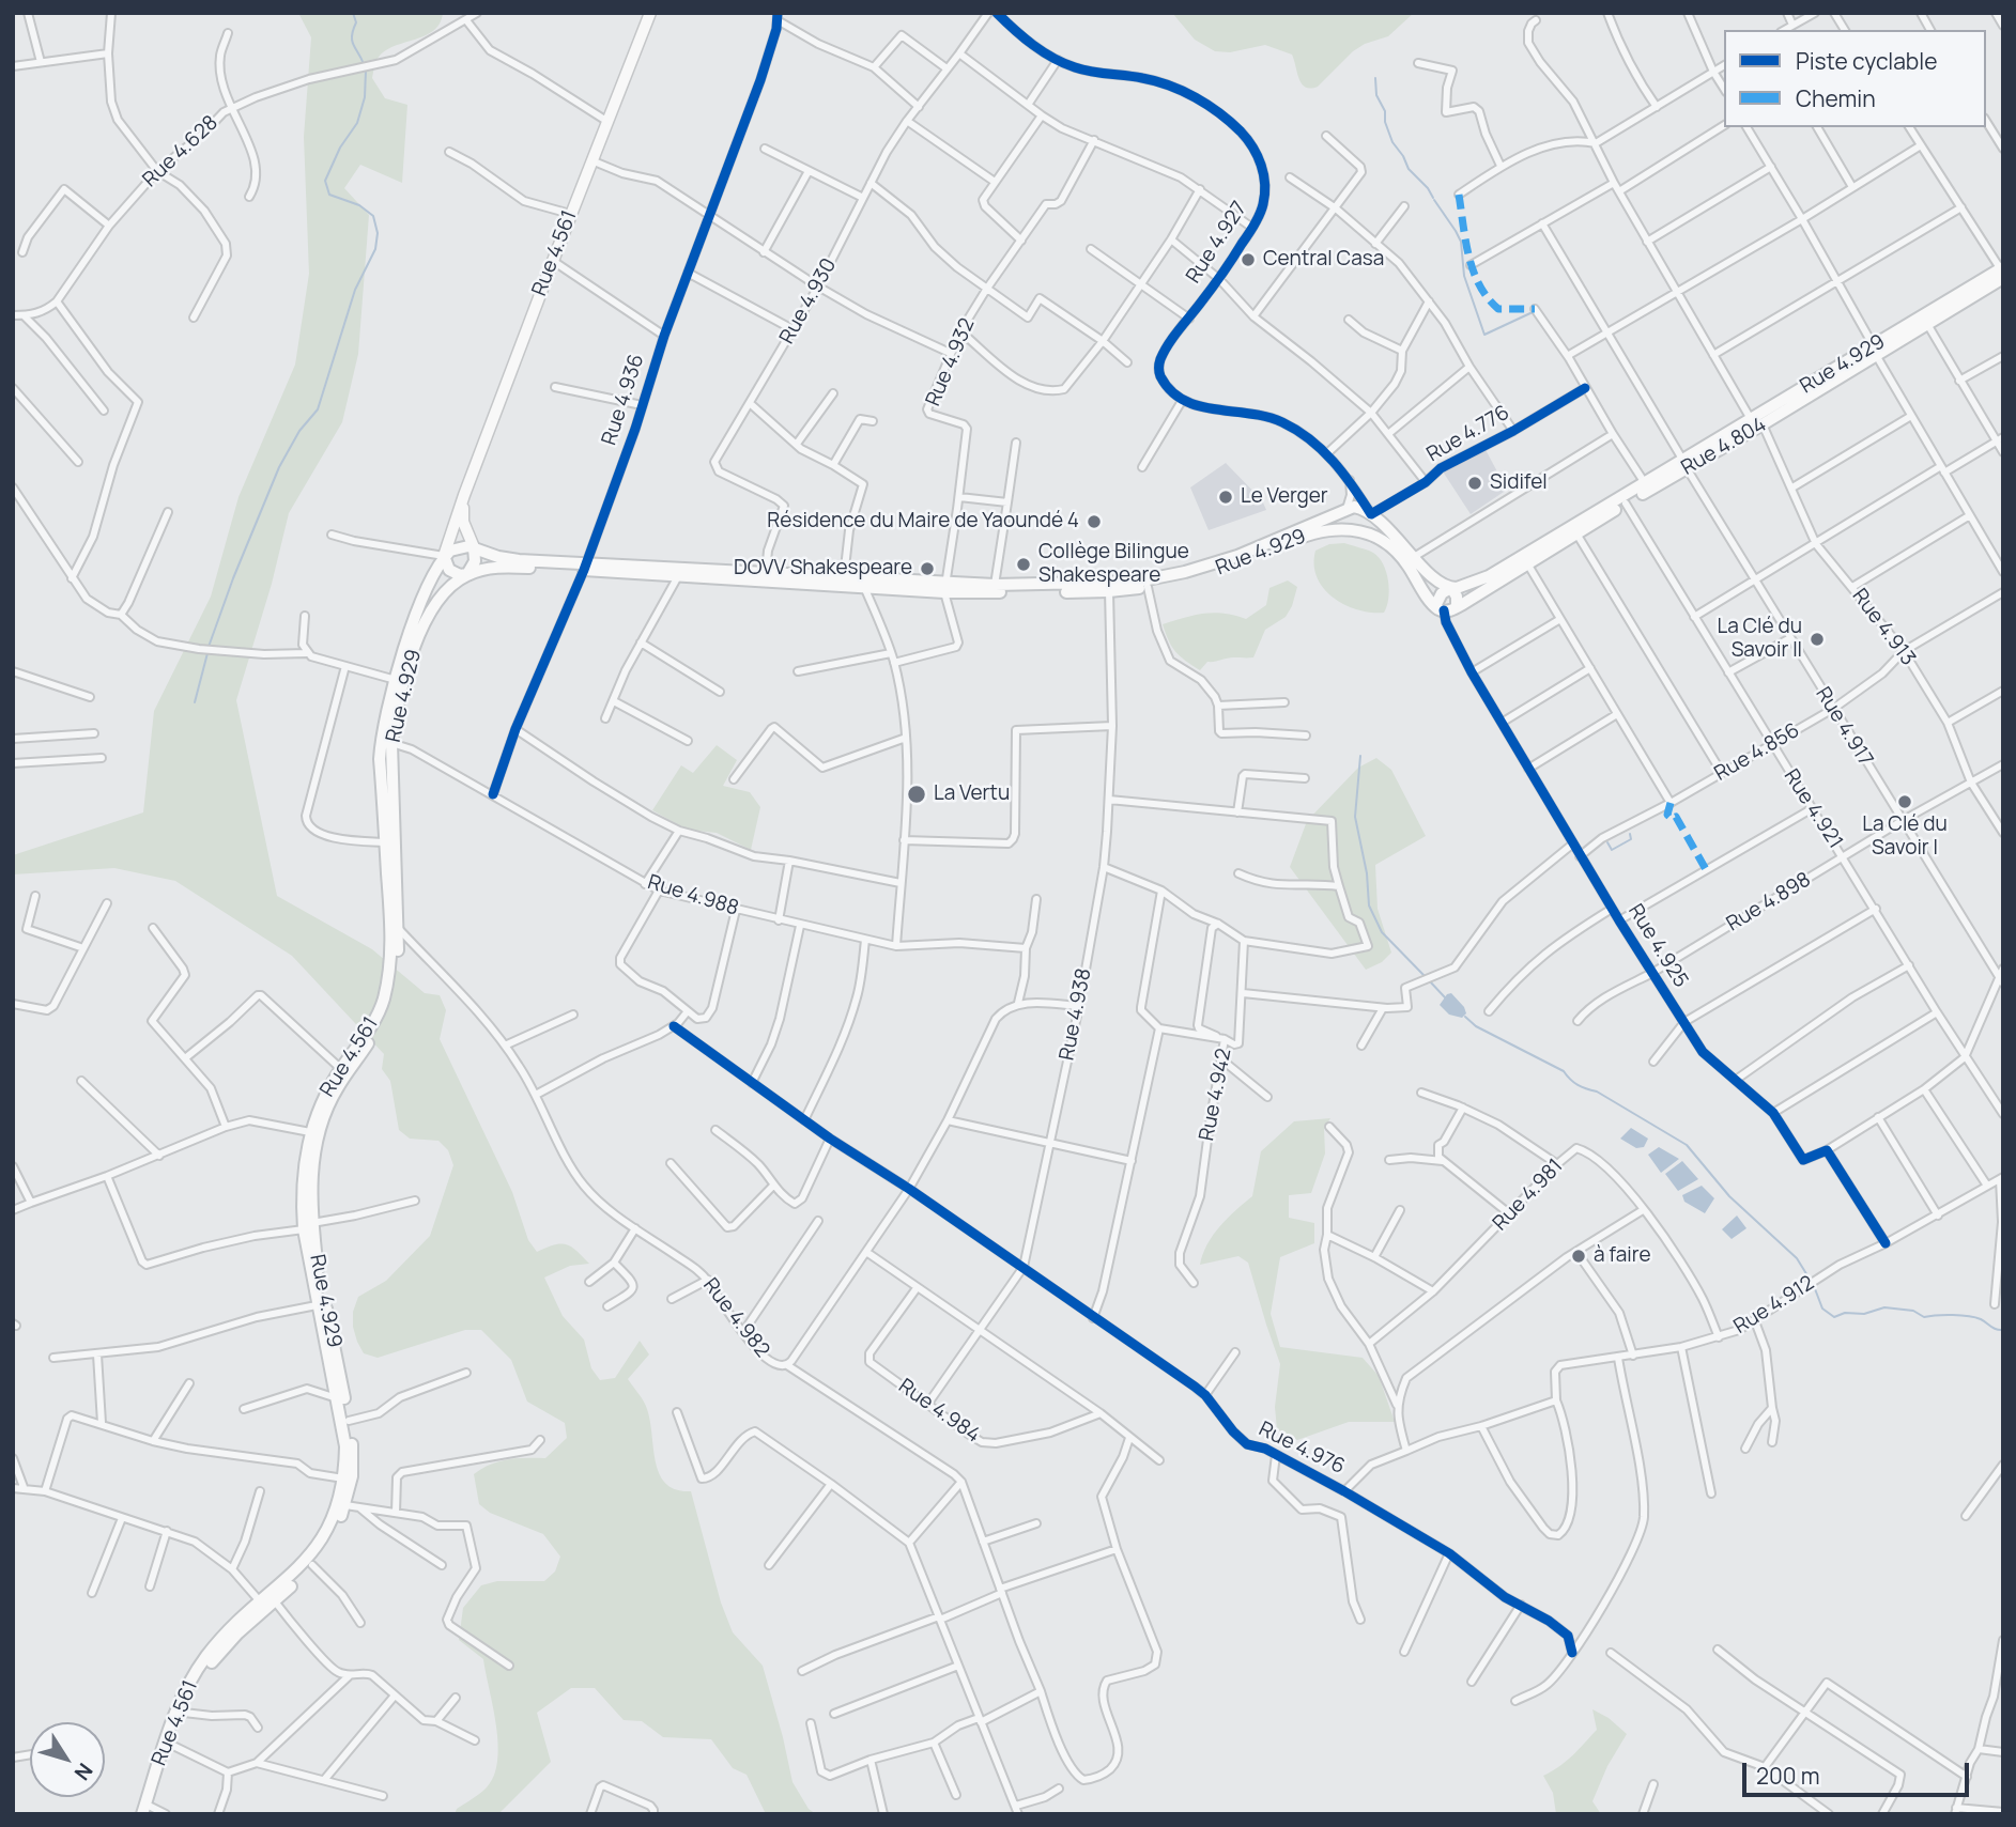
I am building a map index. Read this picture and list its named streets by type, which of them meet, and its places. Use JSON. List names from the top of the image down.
{
  "streets": {
    "main road": ["Rue 4.561", "Rue 4.929", "Rue 4.804"],
    "street": [
      "Rue 4.628",
      "Rue 4.927",
      "Rue 4.930",
      "Rue 4.932",
      "Rue 4.936",
      "Rue 4.776",
      "Rue 4.913",
      "Rue 4.917",
      "Rue 4.856",
      "Rue 4.921",
      "Rue 4.988",
      "Rue 4.898",
      "Rue 4.925",
      "Rue 4.938",
      "Rue 4.942",
      "Rue 4.981",
      "Rue 4.912",
      "Rue 4.982",
      "Rue 4.984",
      "Rue 4.976"
    ]
  },
  "crossings": [
    ["Rue 4.561", "Rue 4.929"],
    ["Rue 4.930", "Rue 4.929"],
    ["Rue 4.932", "Rue 4.929"],
    ["Rue 4.929", "Rue 4.936"],
    ["Rue 4.929", "Rue 4.776"],
    ["Rue 4.929", "Rue 4.804"],
    ["Rue 4.929", "Rue 4.988"],
    ["Rue 4.929", "Rue 4.938"],
    ["Rue 4.929", "Rue 4.982"],
    ["Rue 4.936", "Rue 4.988"],
    ["Rue 4.804", "Rue 4.913"],
    ["Rue 4.804", "Rue 4.917"],
    ["Rue 4.804", "Rue 4.921"],
    ["Rue 4.804", "Rue 4.925"],
    ["Rue 4.913", "Rue 4.856"],
    ["Rue 4.913", "Rue 4.898"],
    ["Rue 4.917", "Rue 4.856"],
    ["Rue 4.917", "Rue 4.898"],
    ["Rue 4.856", "Rue 4.921"],
    ["Rue 4.856", "Rue 4.925"],
    ["Rue 4.921", "Rue 4.898"],
    ["Rue 4.898", "Rue 4.925"],
    ["Rue 4.938", "Rue 4.984"],
    ["Rue 4.938", "Rue 4.976"],
    ["Rue 4.981", "Rue 4.912"],
    ["Rue 4.982", "Rue 4.976"]
  ],
  "places": [
    "Central Casa",
    "Sidifel",
    "Le Verger",
    "Résidence du Maire de Yaoundé 4",
    "Collège Bilingue Shakespeare",
    "DOVV Shakespeare",
    "La Clé du Savoir II",
    "La Vertu",
    "La Clé du Savoir I",
    "à faire"
  ],
  "legend": ["Piste cyclable", "Chemin"],
  "scale_bar": "200 m",
  "north": "bottom right"
}
